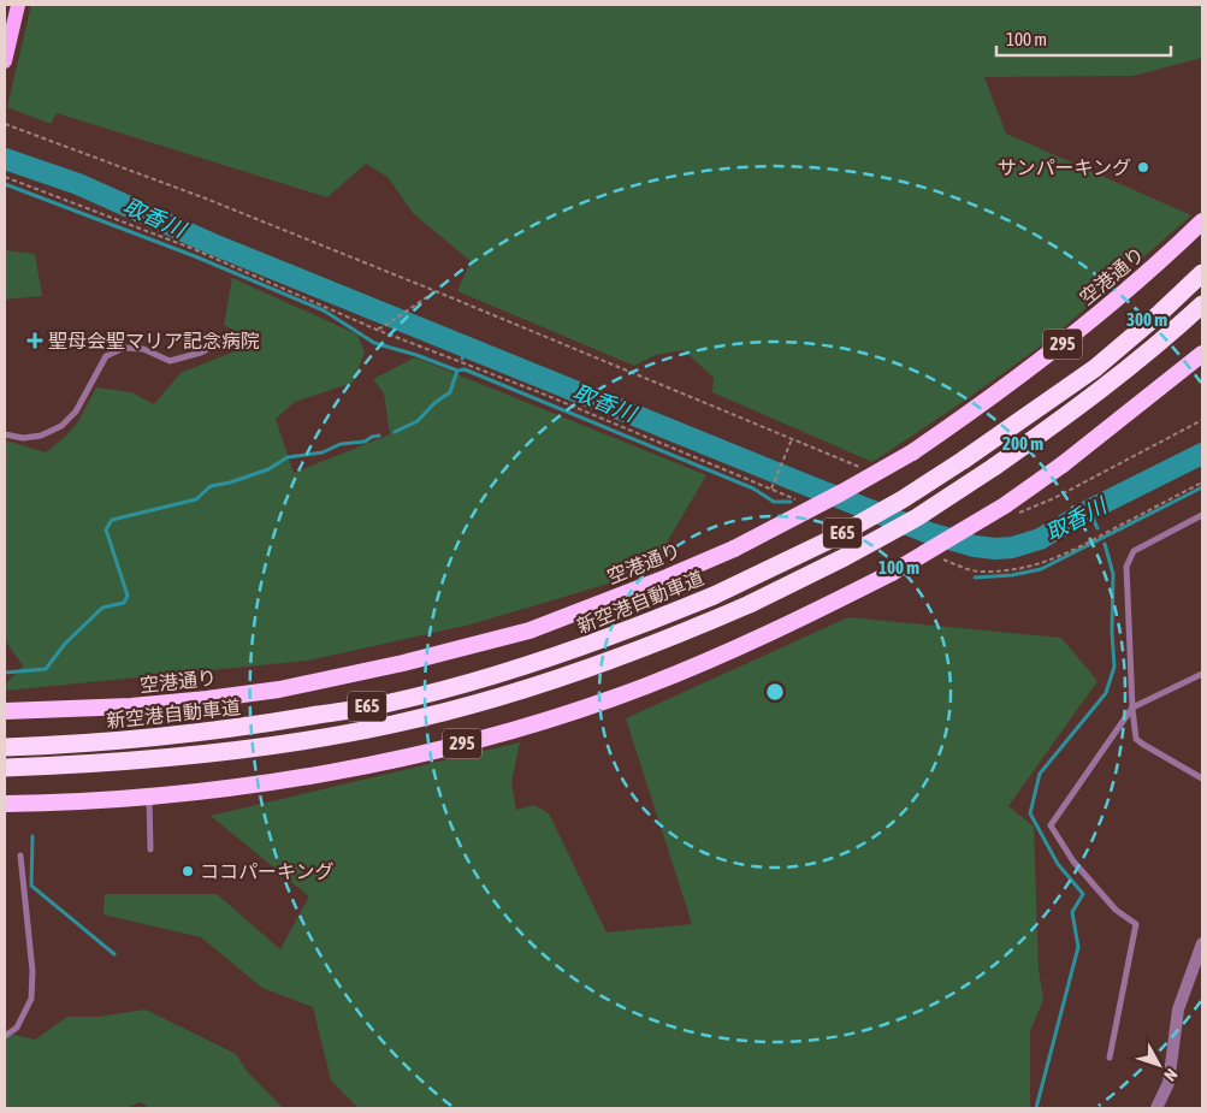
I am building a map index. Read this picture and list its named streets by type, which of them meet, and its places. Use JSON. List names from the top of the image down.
{
  "streets": {
    "highway": [
      "空港通り",
      "295",
      "E65",
      "新空港自動車道"
    ]
  },
  "water": ["取香川"],
  "places": {
    "other": ["サンパーキング", "ココパーキング"],
    "health": ["聖母会聖マリア記念病院"]
  },
  "scale_bar": "100 m",
  "north": "bottom right",
  "rings": ["300 m", "200 m", "100 m"]
}
